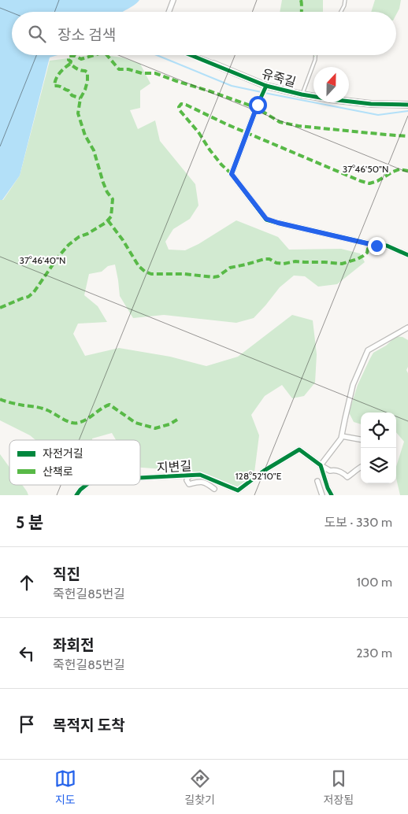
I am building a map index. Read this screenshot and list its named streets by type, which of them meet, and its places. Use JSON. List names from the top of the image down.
{
  "streets": {
    "street": ["유죽길", "지변길"]
  },
  "legend": ["자전거길", "산책로"],
  "north": "top",
  "page": {
    "search": "장소 검색",
    "heading": ["5 분", "도보 · 330 m"],
    "list": [
      ["직진", "죽헌길85번길", "100 m"],
      ["좌회전", "죽헌길85번길", "230 m"],
      "목적지 도착"
    ],
    "nav": ["지도", "길찾기", "저장됨"]
  },
  "coordinates": ["37°46'50\"N", "37°46'40\"N", "128°52'10\"E"]
}
